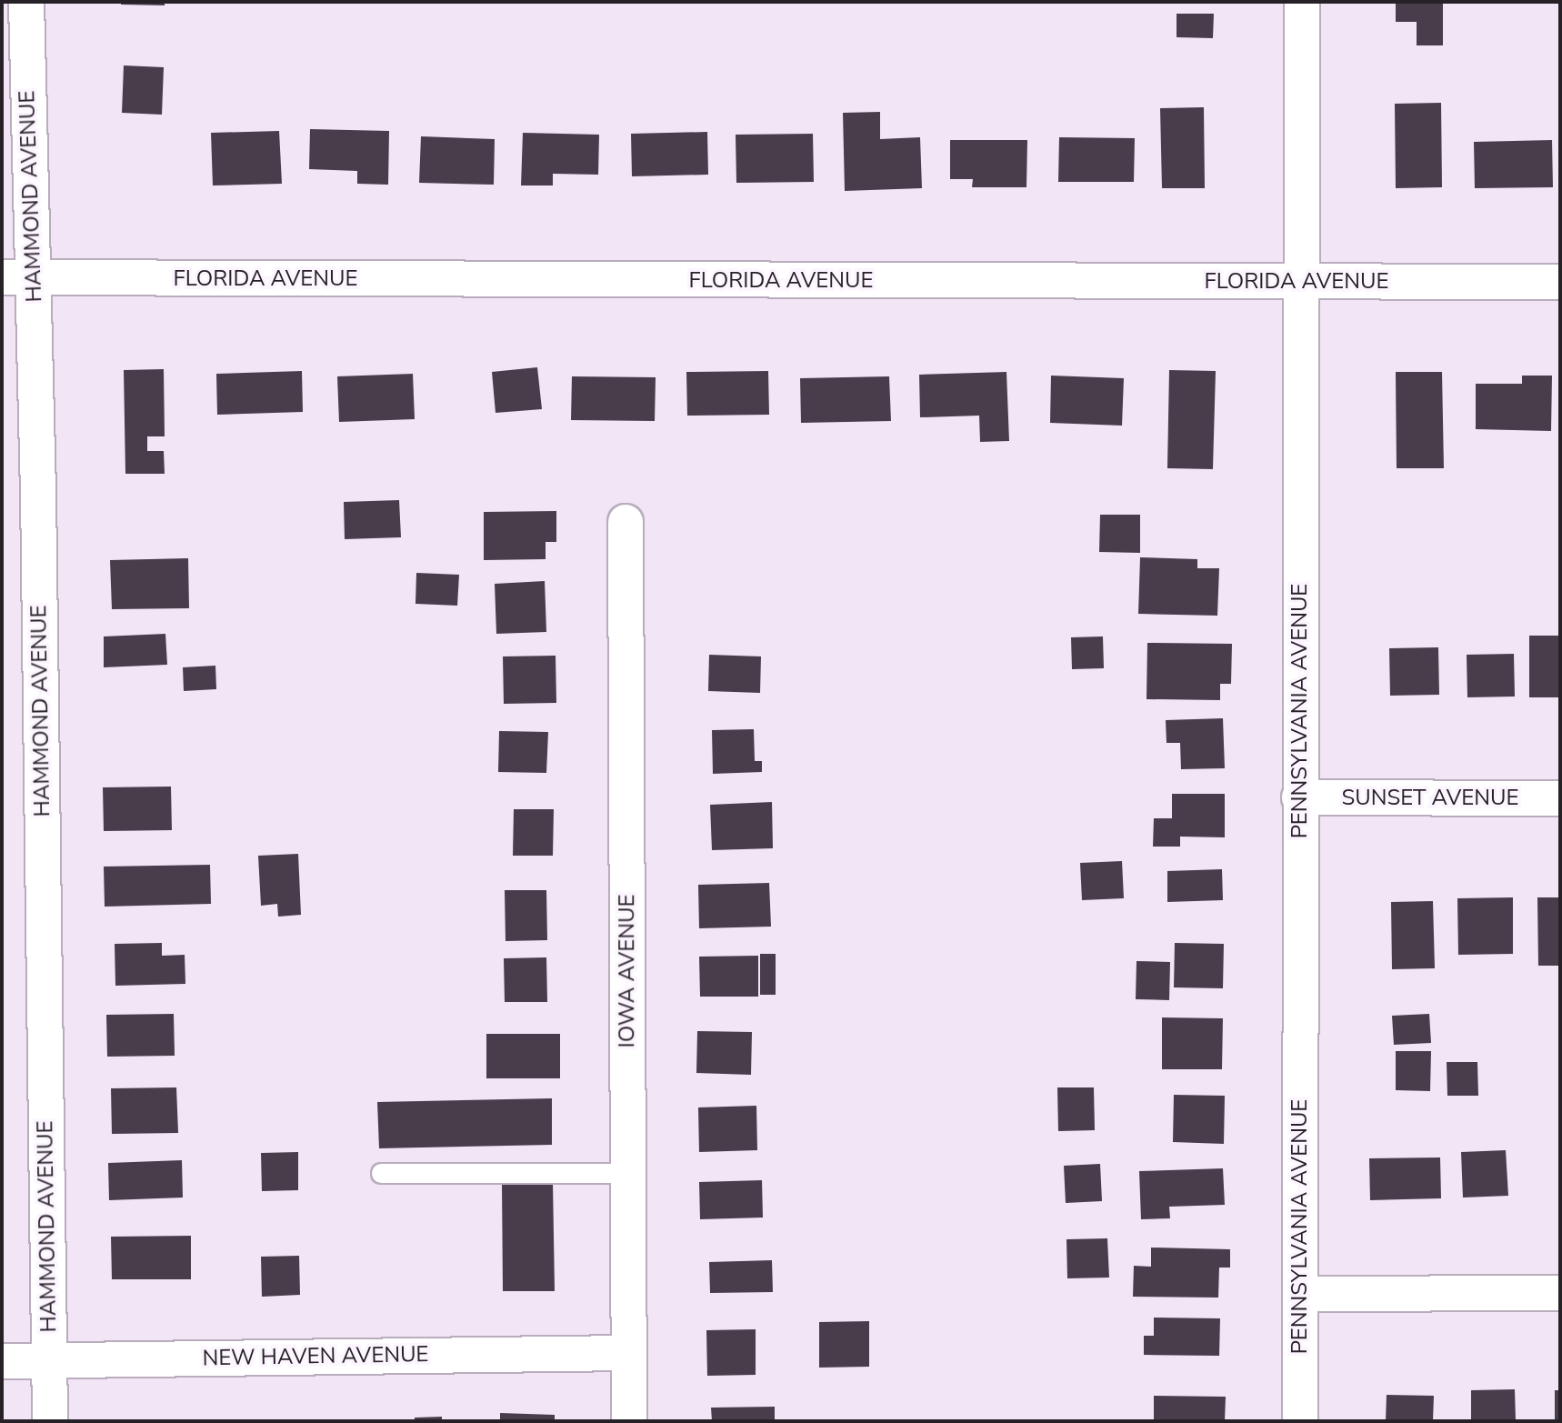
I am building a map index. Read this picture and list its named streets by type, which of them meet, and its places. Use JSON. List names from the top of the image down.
{
  "streets": {
    "street": [
      "HAMMOND AVENUE",
      "FLORIDA AVENUE",
      "PENNSYLVANIA AVENUE",
      "SUNSET AVENUE",
      "IOWA AVENUE",
      "NEW HAVEN AVENUE"
    ]
  },
  "crossings": [
    ["HAMMOND AVENUE", "FLORIDA AVENUE"],
    ["HAMMOND AVENUE", "NEW HAVEN AVENUE"],
    ["FLORIDA AVENUE", "PENNSYLVANIA AVENUE"],
    ["PENNSYLVANIA AVENUE", "SUNSET AVENUE"],
    ["IOWA AVENUE", "NEW HAVEN AVENUE"]
  ]
}
